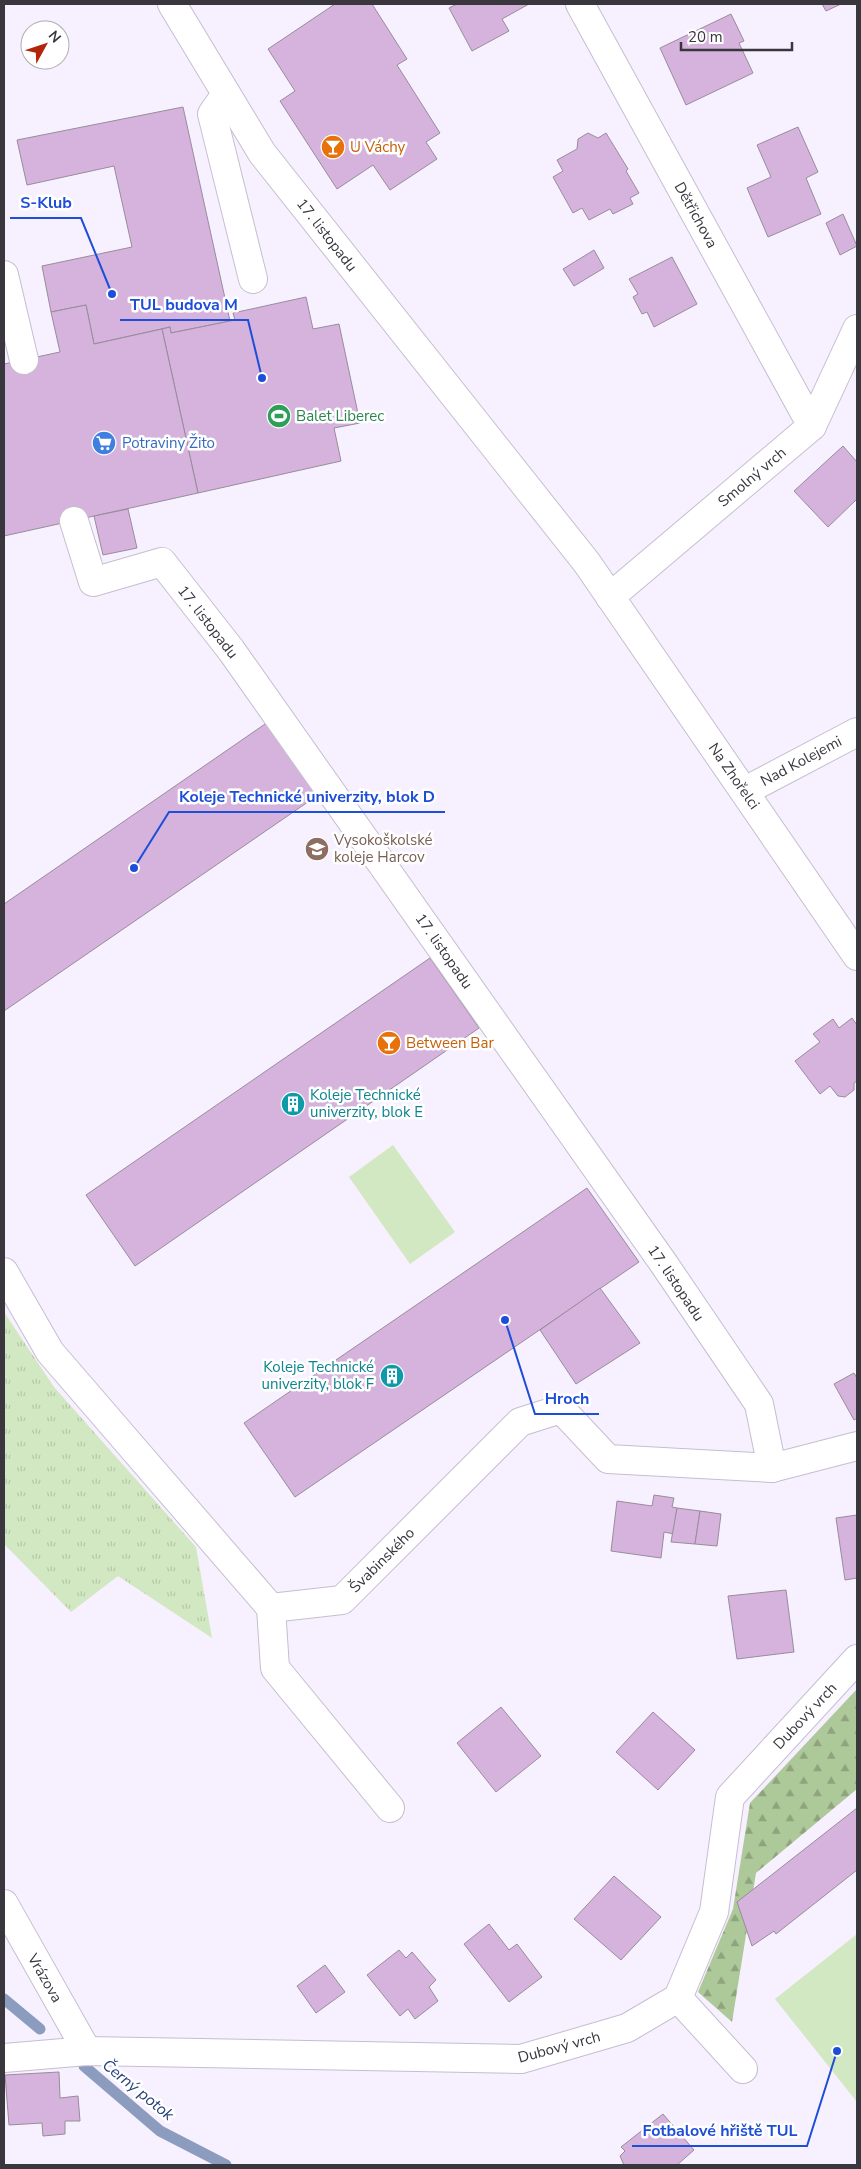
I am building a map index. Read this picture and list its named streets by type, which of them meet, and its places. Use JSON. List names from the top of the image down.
{
  "streets": {
    "street": [
      "Dětřichova",
      "17. listopadu",
      "Smolný vrch",
      "Nad Kolejemi",
      "Na Zhořelci",
      "Švabinského",
      "Dubový vrch",
      "Vrázova"
    ]
  },
  "crossings": [
    ["Dětřichova", "Smolný vrch"],
    ["17. listopadu", "Smolný vrch"],
    ["17. listopadu", "Na Zhořelci"],
    ["17. listopadu", "Švabinského"],
    ["Smolný vrch", "Na Zhořelci"],
    ["Nad Kolejemi", "Na Zhořelci"],
    ["Dubový vrch", "Vrázova"]
  ],
  "water": ["Černý potok"],
  "places": {
    "bar": ["U Váchy", "Between Bar"],
    "other": [
      "S-Klub",
      "TUL budova M",
      "Koleje Technické univerzity, blok D",
      "Hroch",
      "Fotbalové hřiště TUL"
    ],
    "sports": ["Balet Liberec"],
    "supermarket": ["Potraviny Žito"],
    "school or university": ["Vysokoškolské koleje Harcov"],
    "building": ["Koleje Technické univerzity, blok E", "Koleje Technické univerzity, blok F"]
  },
  "scale_bar": "20 m",
  "north": "top right"
}
